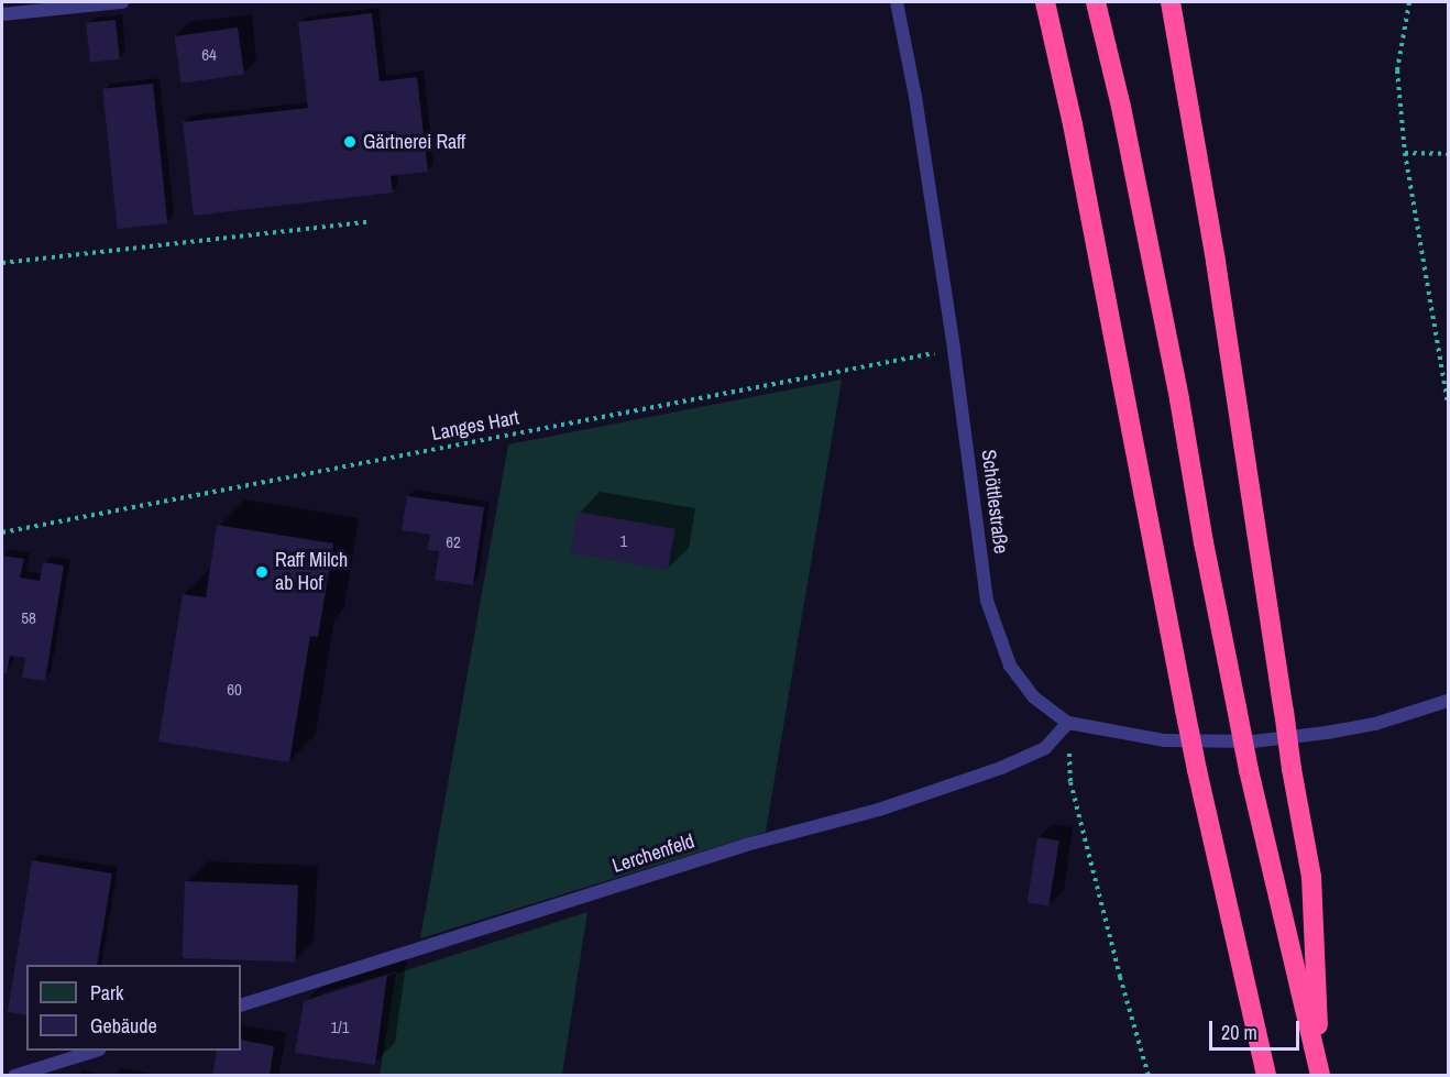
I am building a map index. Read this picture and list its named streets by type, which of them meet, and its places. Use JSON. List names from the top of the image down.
{
  "streets": {
    "lane": ["Schöttlestraße", "Lerchenfeld"],
    "path": ["Langes Hart"]
  },
  "crossings": [
    ["Langes Hart", "Schöttlestraße"],
    ["Schöttlestraße", "Lerchenfeld"]
  ],
  "places": ["Gärtnerei Raff", "Raff Milch ab Hof"],
  "house_numbers": [
    "64",
    "1",
    "62",
    "58",
    "60",
    "1/1"
  ],
  "legend": ["Park", "Gebäude"],
  "scale_bar": "20 m"
}
